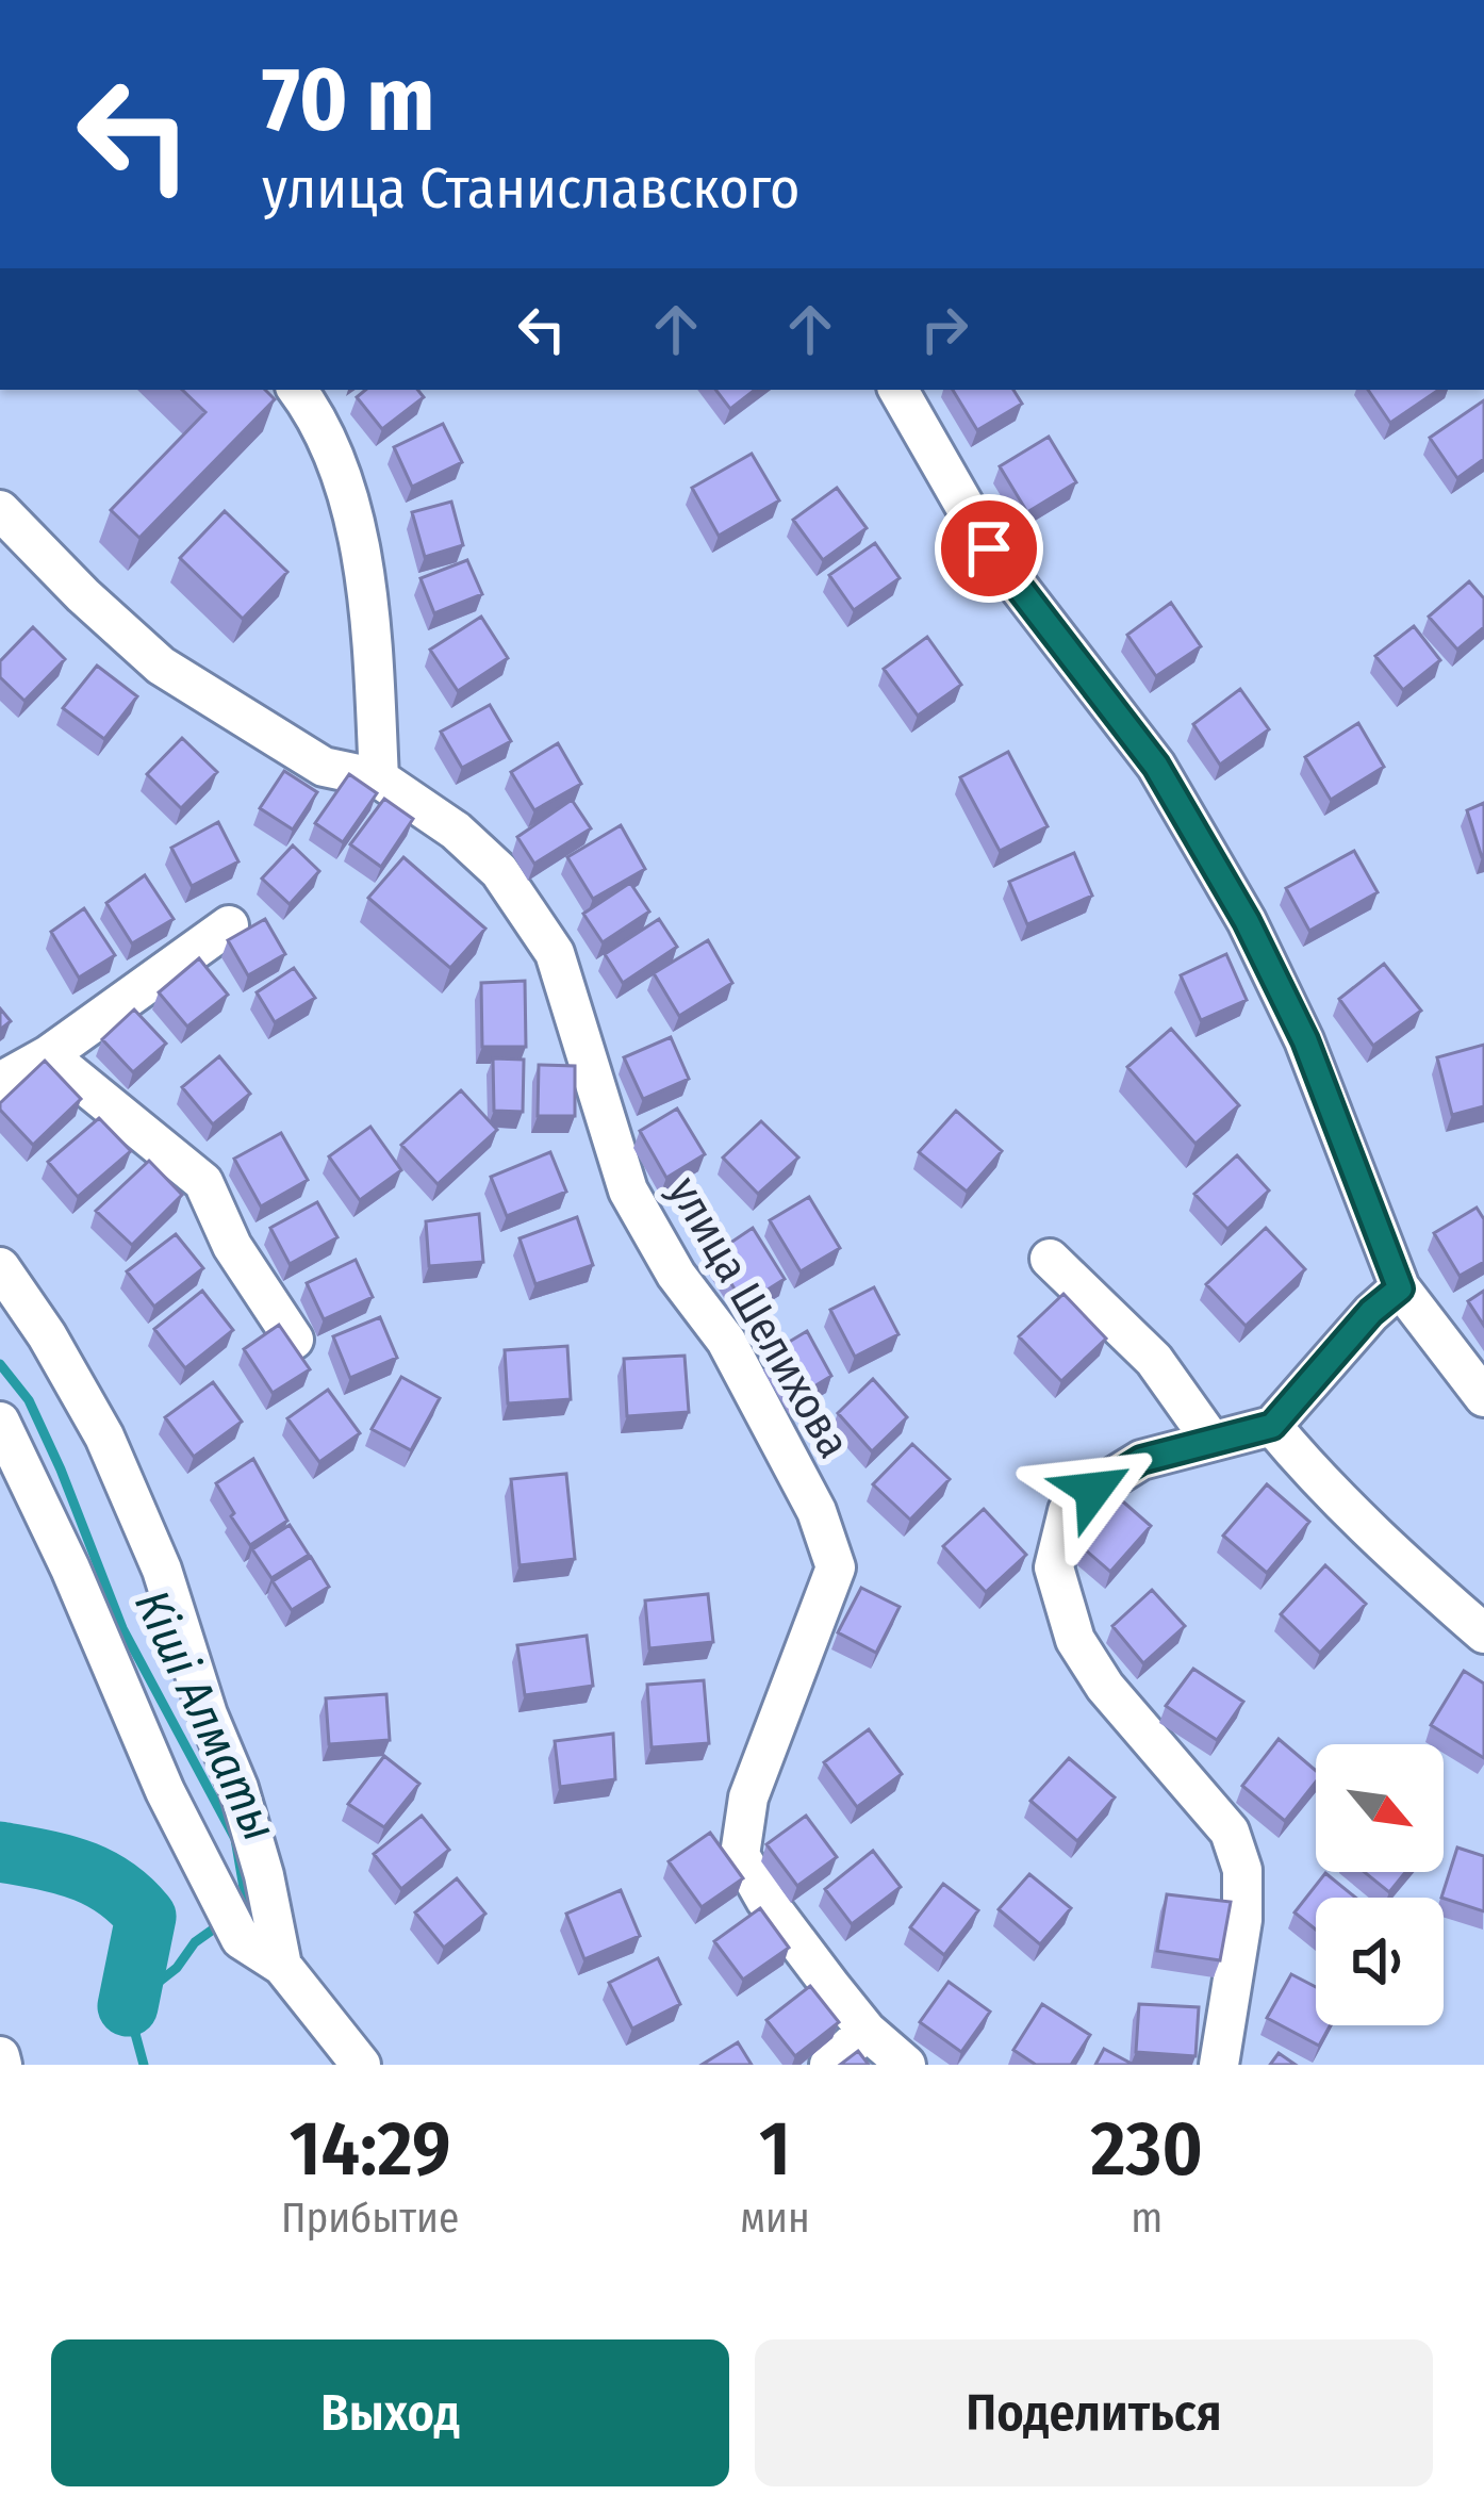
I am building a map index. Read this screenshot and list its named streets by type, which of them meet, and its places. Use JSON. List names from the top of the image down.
{
  "streets": {
    "street": ["улица Шелихова"]
  },
  "water": ["Кіші Алматы"],
  "north": "bottom right",
  "page": {
    "turn": ["70 m", "улица Станиславского"],
    "eta": [
      "14:29",
      "Прибытие",
      "1",
      "мин",
      "230",
      "m"
    ],
    "buttons": ["Выход", "Поделиться"]
  }
}
